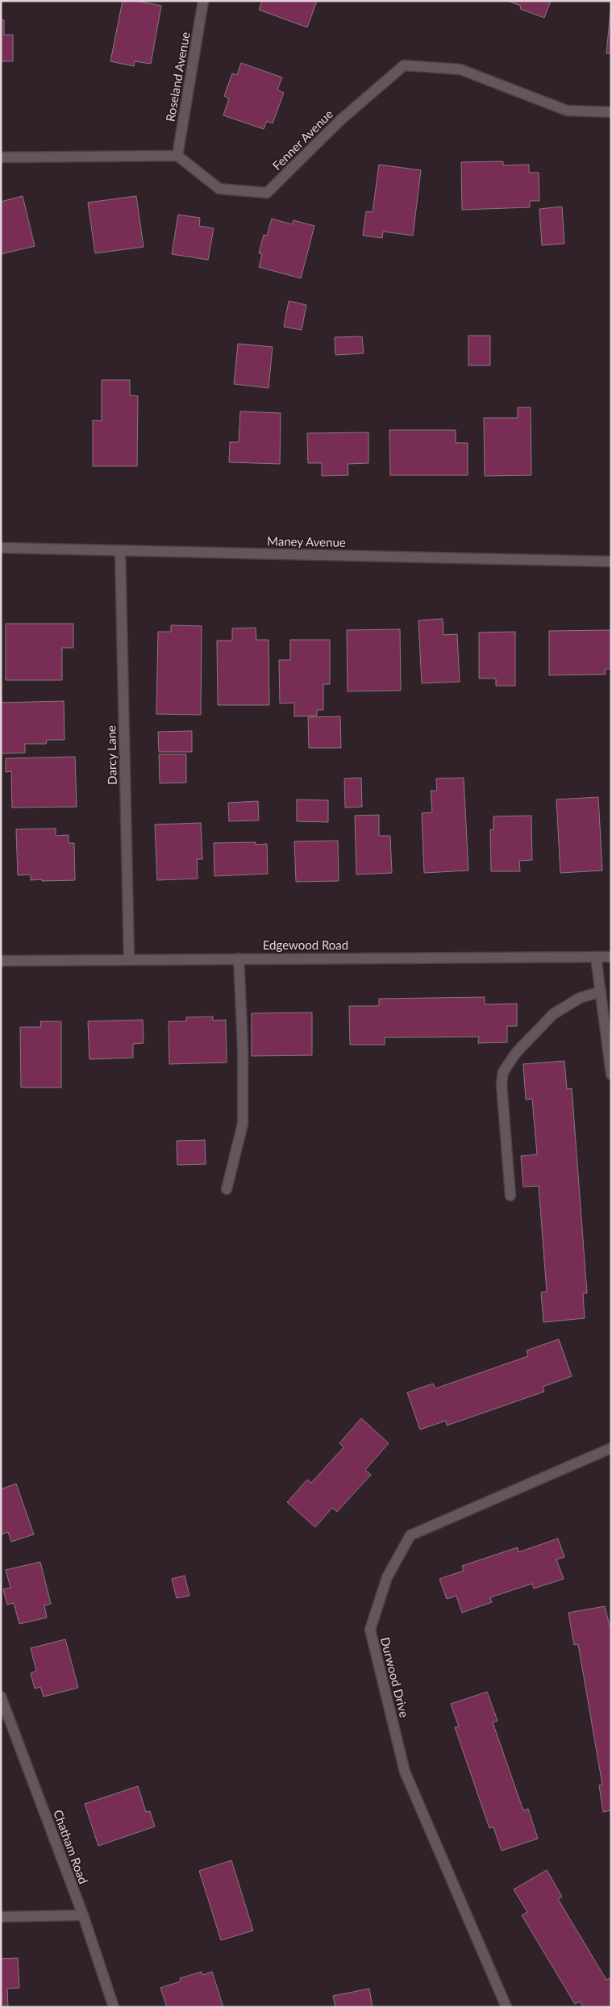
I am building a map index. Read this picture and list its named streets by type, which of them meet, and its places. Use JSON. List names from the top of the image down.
{
  "streets": {
    "street": [
      "Roseland Avenue",
      "Fenner Avenue",
      "Maney Avenue",
      "Darcy Lane",
      "Edgewood Road",
      "Durwood Drive",
      "Chatham Road"
    ]
  },
  "crossings": [
    ["Roseland Avenue", "Fenner Avenue"],
    ["Maney Avenue", "Darcy Lane"],
    ["Darcy Lane", "Edgewood Road"]
  ]
}
